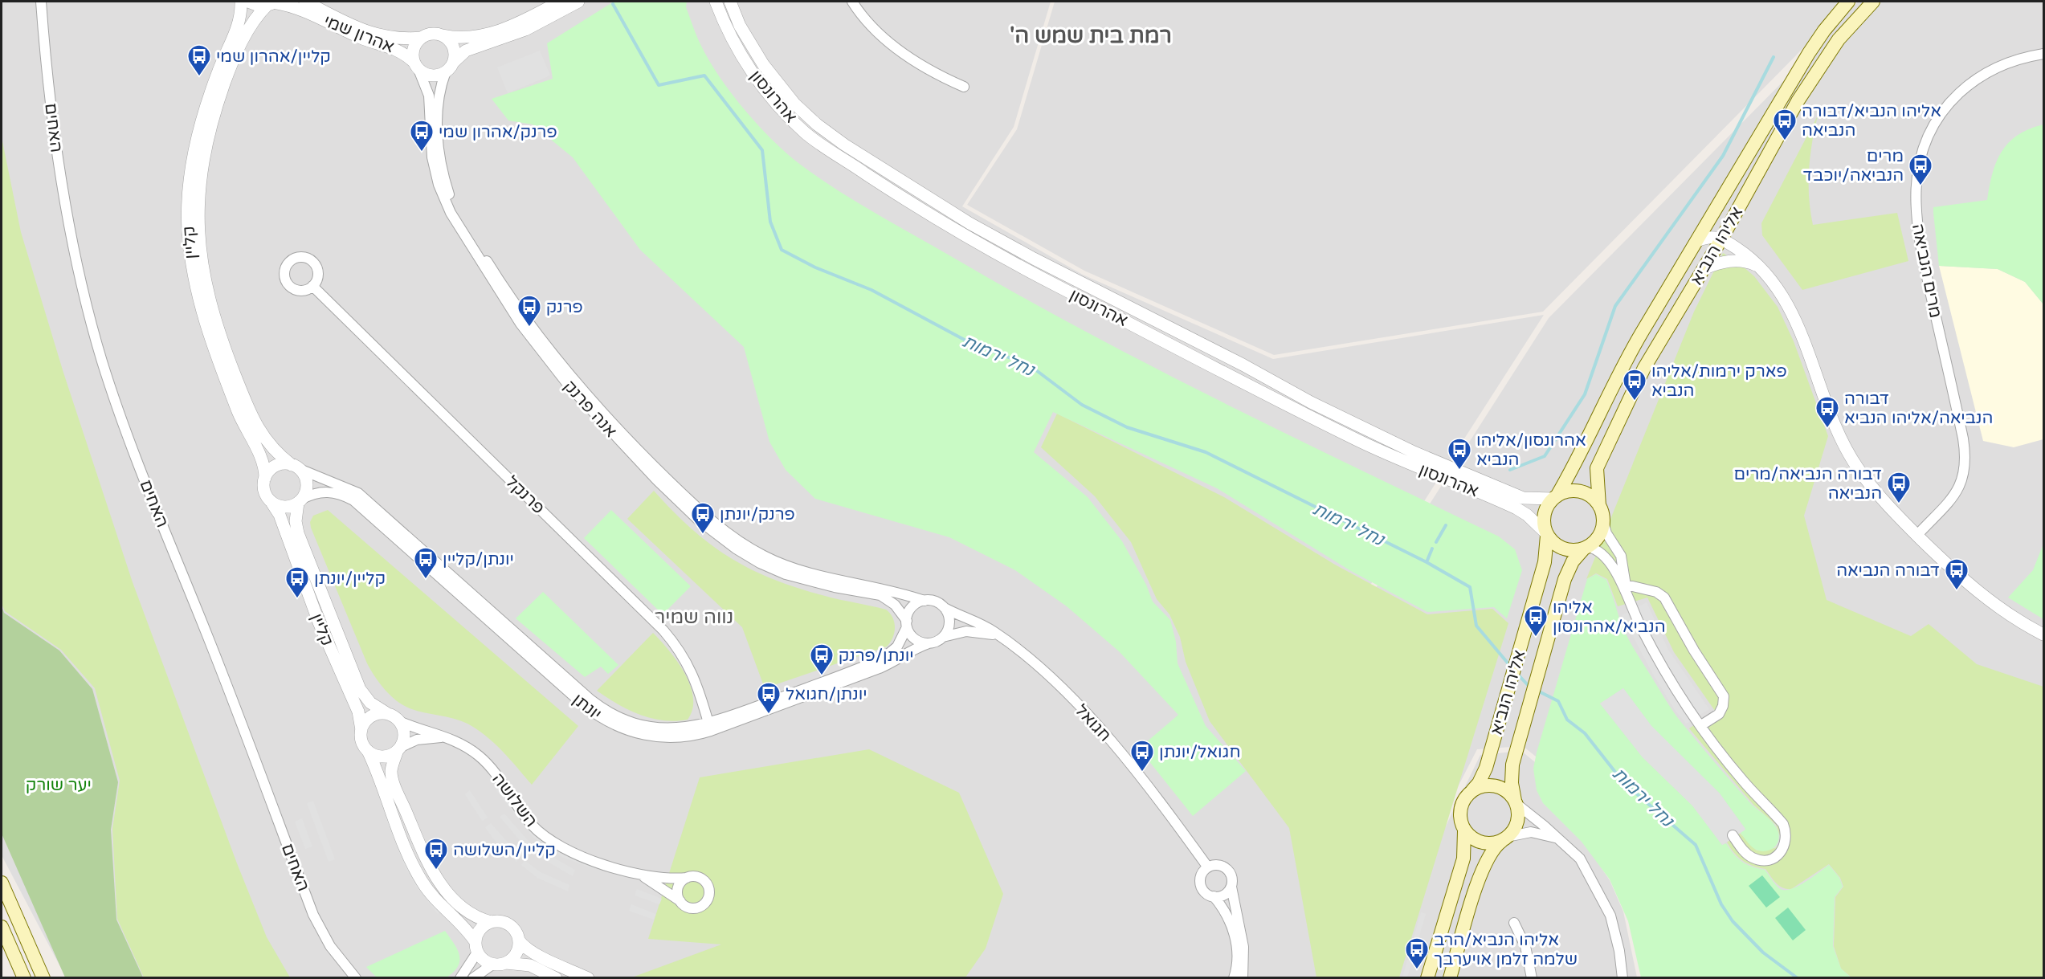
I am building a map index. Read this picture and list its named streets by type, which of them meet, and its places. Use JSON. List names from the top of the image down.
{
  "streets": {
    "main road": ["אליהו הנביא"],
    "street": [
      "אהרון שמי",
      "אהרונסון",
      "האחים",
      "קליין",
      "מרים הנביאה",
      "אנה פרנק",
      "פרנקל",
      "יונתן",
      "חגואל",
      "השלושה"
    ]
  },
  "crossings": [
    ["אהרון שמי", "קליין"],
    ["אהרון שמי", "אנה פרנק"],
    ["אהרונסון", "אליהו הנביא"],
    ["קליין", "יונתן"],
    ["קליין", "השלושה"],
    ["אנה פרנק", "יונתן"],
    ["אנה פרנק", "חגואל"],
    ["פרנקל", "יונתן"],
    ["יונתן", "חגואל"]
  ],
  "districts": ["'רמת בית שמש ה", "נווה שמיר"],
  "water": ["נחל ירמות"],
  "parks": ["יער שורק"],
  "places": {
    "bus stop": [
      "קליין/אהרון שמי",
      "אליהו הנביא/דבורה הנביאה",
      "פרנק/אהרון שמי",
      "מרים הנביאה/יוכבד",
      "פרנק",
      "פארק ירמות/אליהו הנביא",
      "דבורה הנביאה/אליהו הנביא",
      "אהרונסון/אליהו הנביא",
      "דבורה הנביאה/מרים הנביאה",
      "פרנק/יונתן",
      "יונתן/קליין",
      "דבורה הנביאה",
      "קליין/יונתן",
      "אליהו הנביא/אהרונסון",
      "יונתן/פרנק",
      "יונתן/חגואל",
      "חגואל/יונתן",
      "קליין/השלושה",
      "אליהו הנביא/הרב שלמה זלמן אויערבך"
    ]
  }
}
